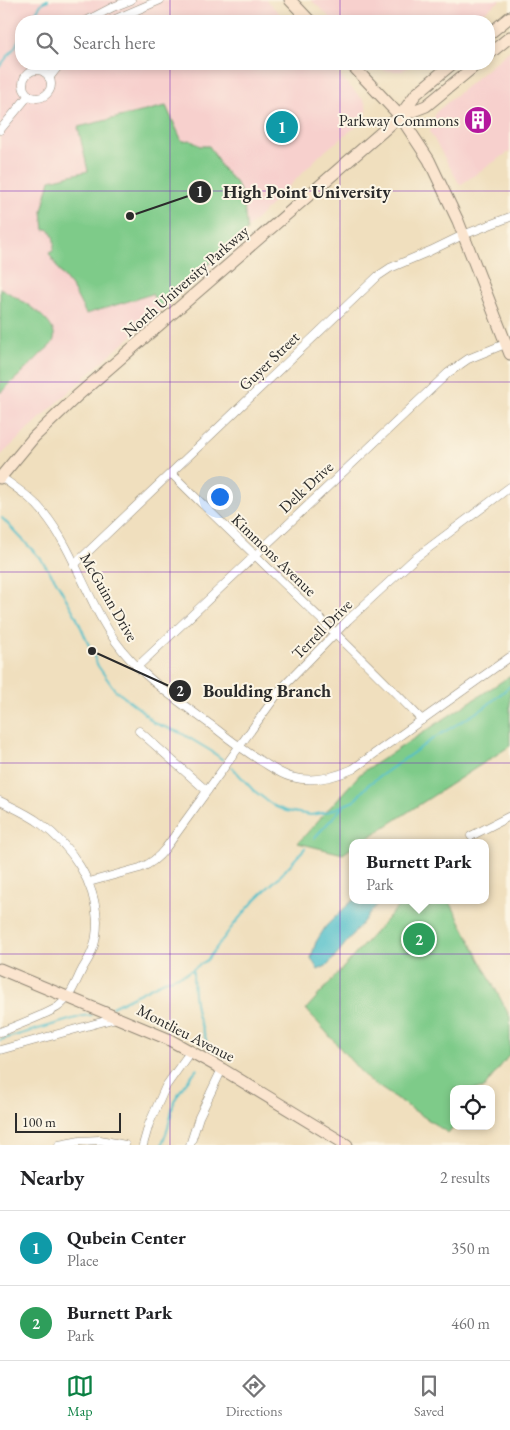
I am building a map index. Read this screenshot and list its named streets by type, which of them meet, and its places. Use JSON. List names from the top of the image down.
{
  "streets": {
    "main road": ["North University Parkway", "Montlieu Avenue"],
    "street": [
      "Guyer Street",
      "Delk Drive",
      "Kimmons Avenue",
      "McGuinn Drive",
      "Terrell Drive"
    ]
  },
  "crossings": [
    ["North University Parkway", "McGuinn Drive"],
    ["Guyer Street", "Kimmons Avenue"],
    ["Guyer Street", "McGuinn Drive"],
    ["Delk Drive", "Kimmons Avenue"],
    ["Delk Drive", "McGuinn Drive"],
    ["Kimmons Avenue", "McGuinn Drive"],
    ["Kimmons Avenue", "Terrell Drive"],
    ["McGuinn Drive", "Terrell Drive"]
  ],
  "places": {
    "building": ["Parkway Commons"],
    "other": ["High Point University", "Boulding Branch"]
  },
  "scale_bar": "100 m",
  "page": {
    "search": "Search here",
    "pins": ["1", "2"],
    "popup": ["Burnett Park", "Park"],
    "scale": "100 m",
    "heading": ["Nearby", "2 results"],
    "list": [
      {
        "mark": "1",
        "name": "Qubein Center",
        "note": "Place",
        "value": "350 m"
      },
      {
        "mark": "2",
        "name": "Burnett Park",
        "note": "Park",
        "value": "460 m"
      }
    ],
    "nav": ["Map", "Directions", "Saved"]
  }
}
